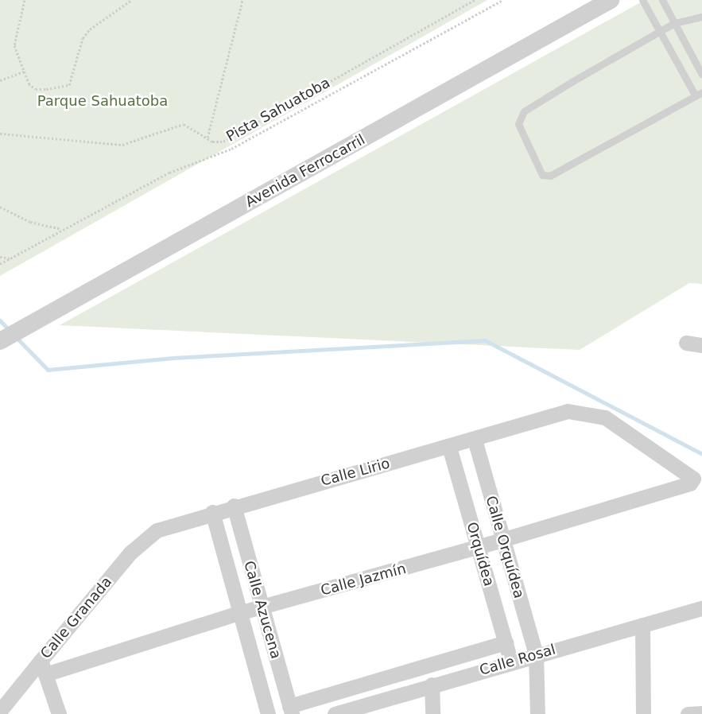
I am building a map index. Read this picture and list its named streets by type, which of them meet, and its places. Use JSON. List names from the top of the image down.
{
  "streets": {
    "street": [
      "Avenida Ferrocarril",
      "Calle Lirio",
      "Calle Orquídea",
      "Orquídea",
      "Calle Jazmín",
      "Calle Azucena",
      "Calle Granada",
      "Calle Rosal"
    ],
    "path": ["Pista Sahuatoba"]
  },
  "crossings": [
    ["Calle Lirio", "Calle Orquídea"],
    ["Calle Lirio", "Orquídea"],
    ["Calle Lirio", "Calle Jazmín"],
    ["Calle Lirio", "Calle Azucena"],
    ["Calle Lirio", "Calle Granada"],
    ["Calle Orquídea", "Calle Jazmín"],
    ["Calle Orquídea", "Calle Rosal"],
    ["Orquídea", "Calle Jazmín"],
    ["Orquídea", "Calle Rosal"],
    ["Calle Jazmín", "Calle Azucena"],
    ["Calle Jazmín", "Calle Granada"],
    ["Calle Azucena", "Calle Rosal"]
  ],
  "parks": ["Parque Sahuatoba"]
}
